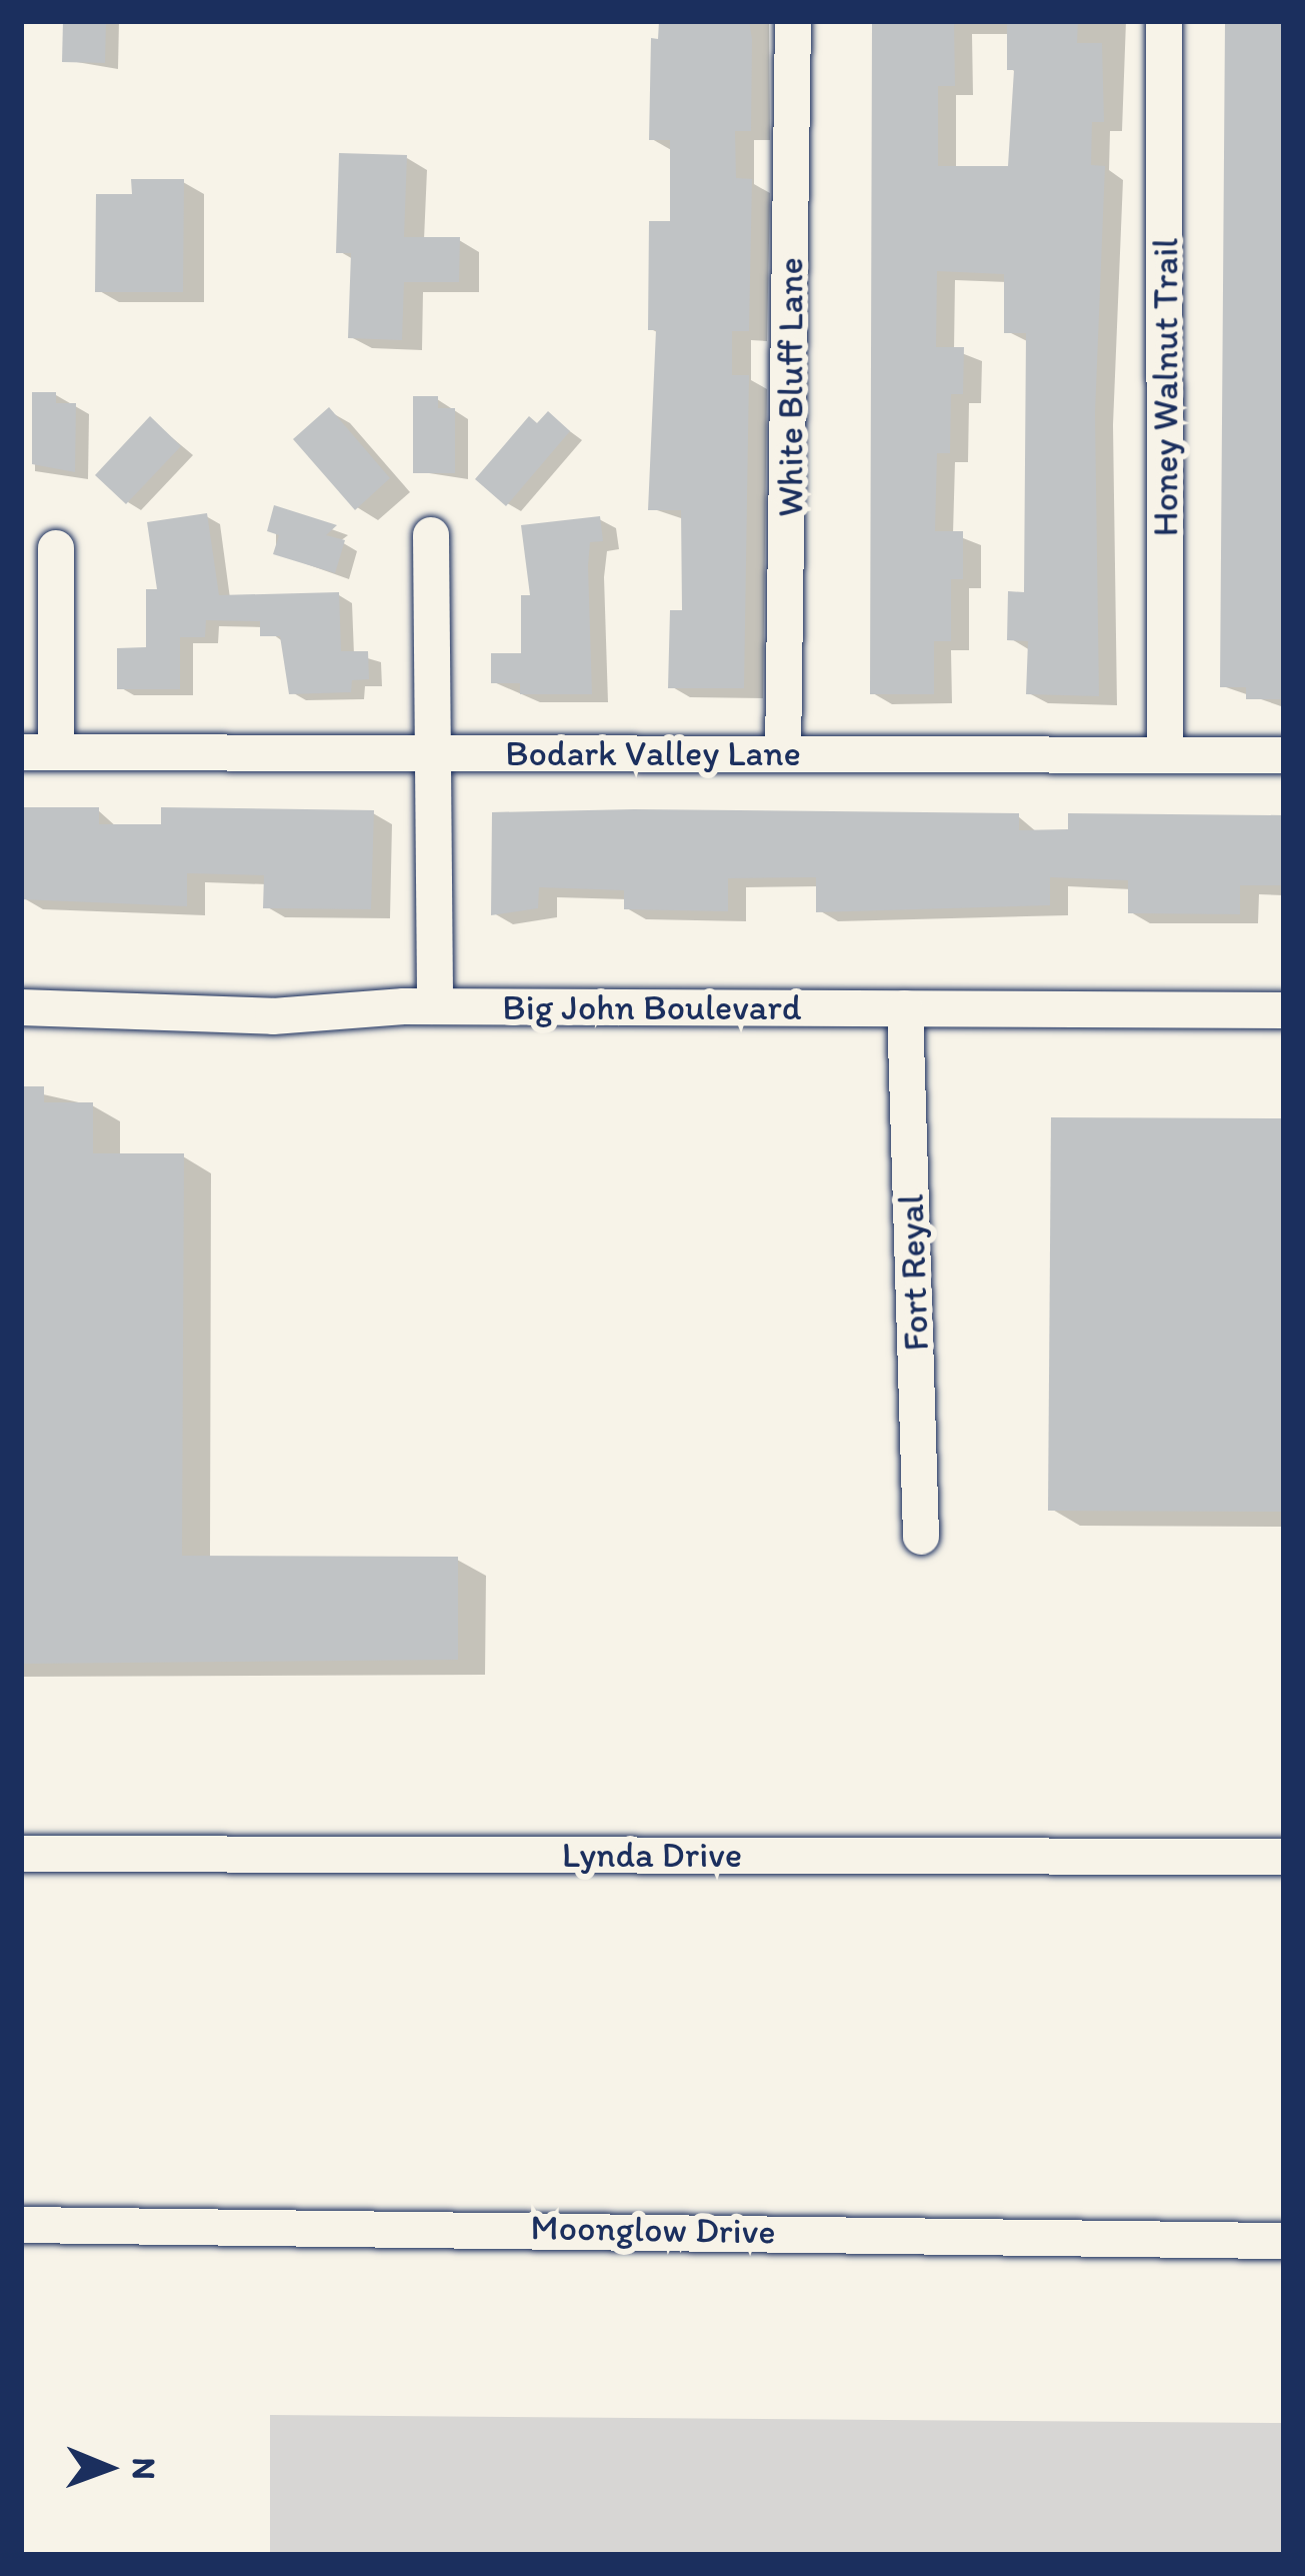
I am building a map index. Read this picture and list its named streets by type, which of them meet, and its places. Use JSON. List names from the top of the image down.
{
  "streets": {
    "street": [
      "White Bluff Lane",
      "Honey Walnut Trail",
      "Bodark Valley Lane",
      "Big John Boulevard",
      "Fort Reyal",
      "Lynda Drive",
      "Moonglow Drive"
    ]
  },
  "crossings": [
    ["White Bluff Lane", "Bodark Valley Lane"],
    ["Honey Walnut Trail", "Bodark Valley Lane"],
    ["Big John Boulevard", "Fort Reyal"]
  ],
  "north": "right"
}
